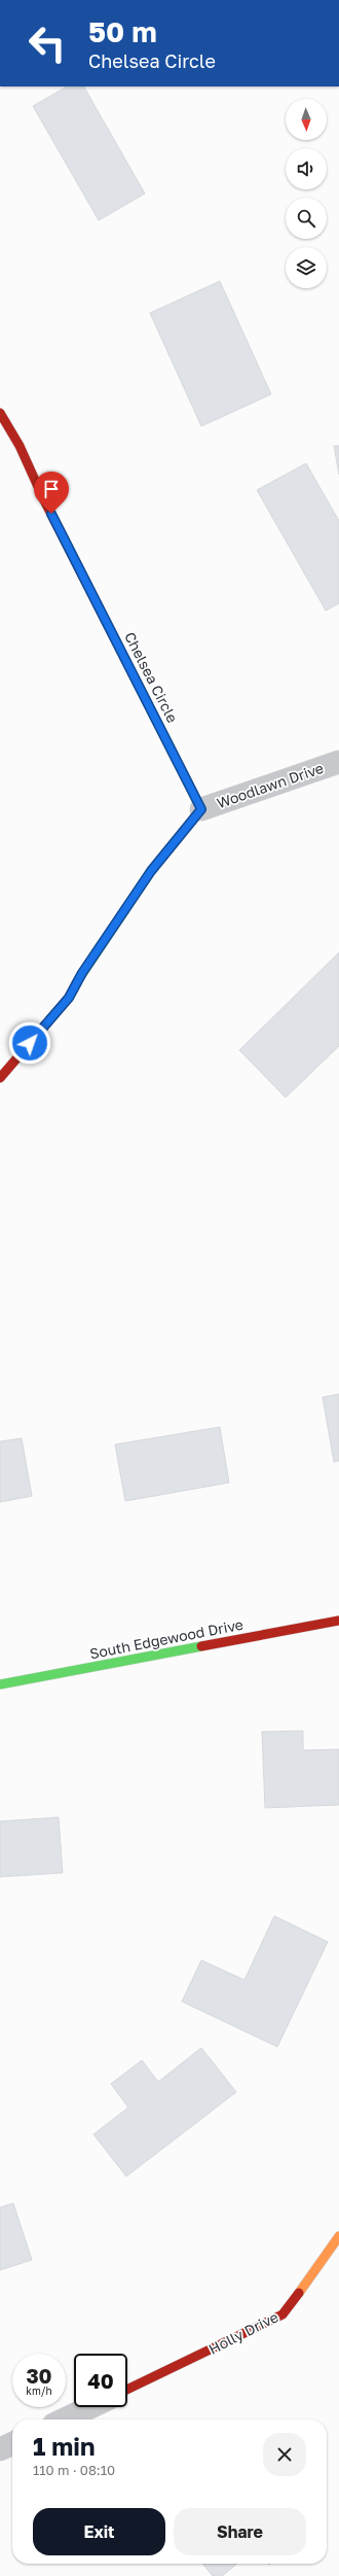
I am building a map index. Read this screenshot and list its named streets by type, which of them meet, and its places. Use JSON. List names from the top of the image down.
{
  "streets": {
    "street": [
      "Chelsea Circle",
      "Woodlawn Drive",
      "South Edgewood Drive",
      "Holly Drive"
    ]
  },
  "crossings": [
    ["Chelsea Circle", "Woodlawn Drive"]
  ],
  "north": "bottom",
  "page": {
    "turn": ["50 m", "Chelsea Circle"],
    "speed": "30 km/h",
    "limit": "40",
    "heading": ["1 min", "110 m · 08:10"],
    "buttons": ["Exit", "Share"]
  }
}
